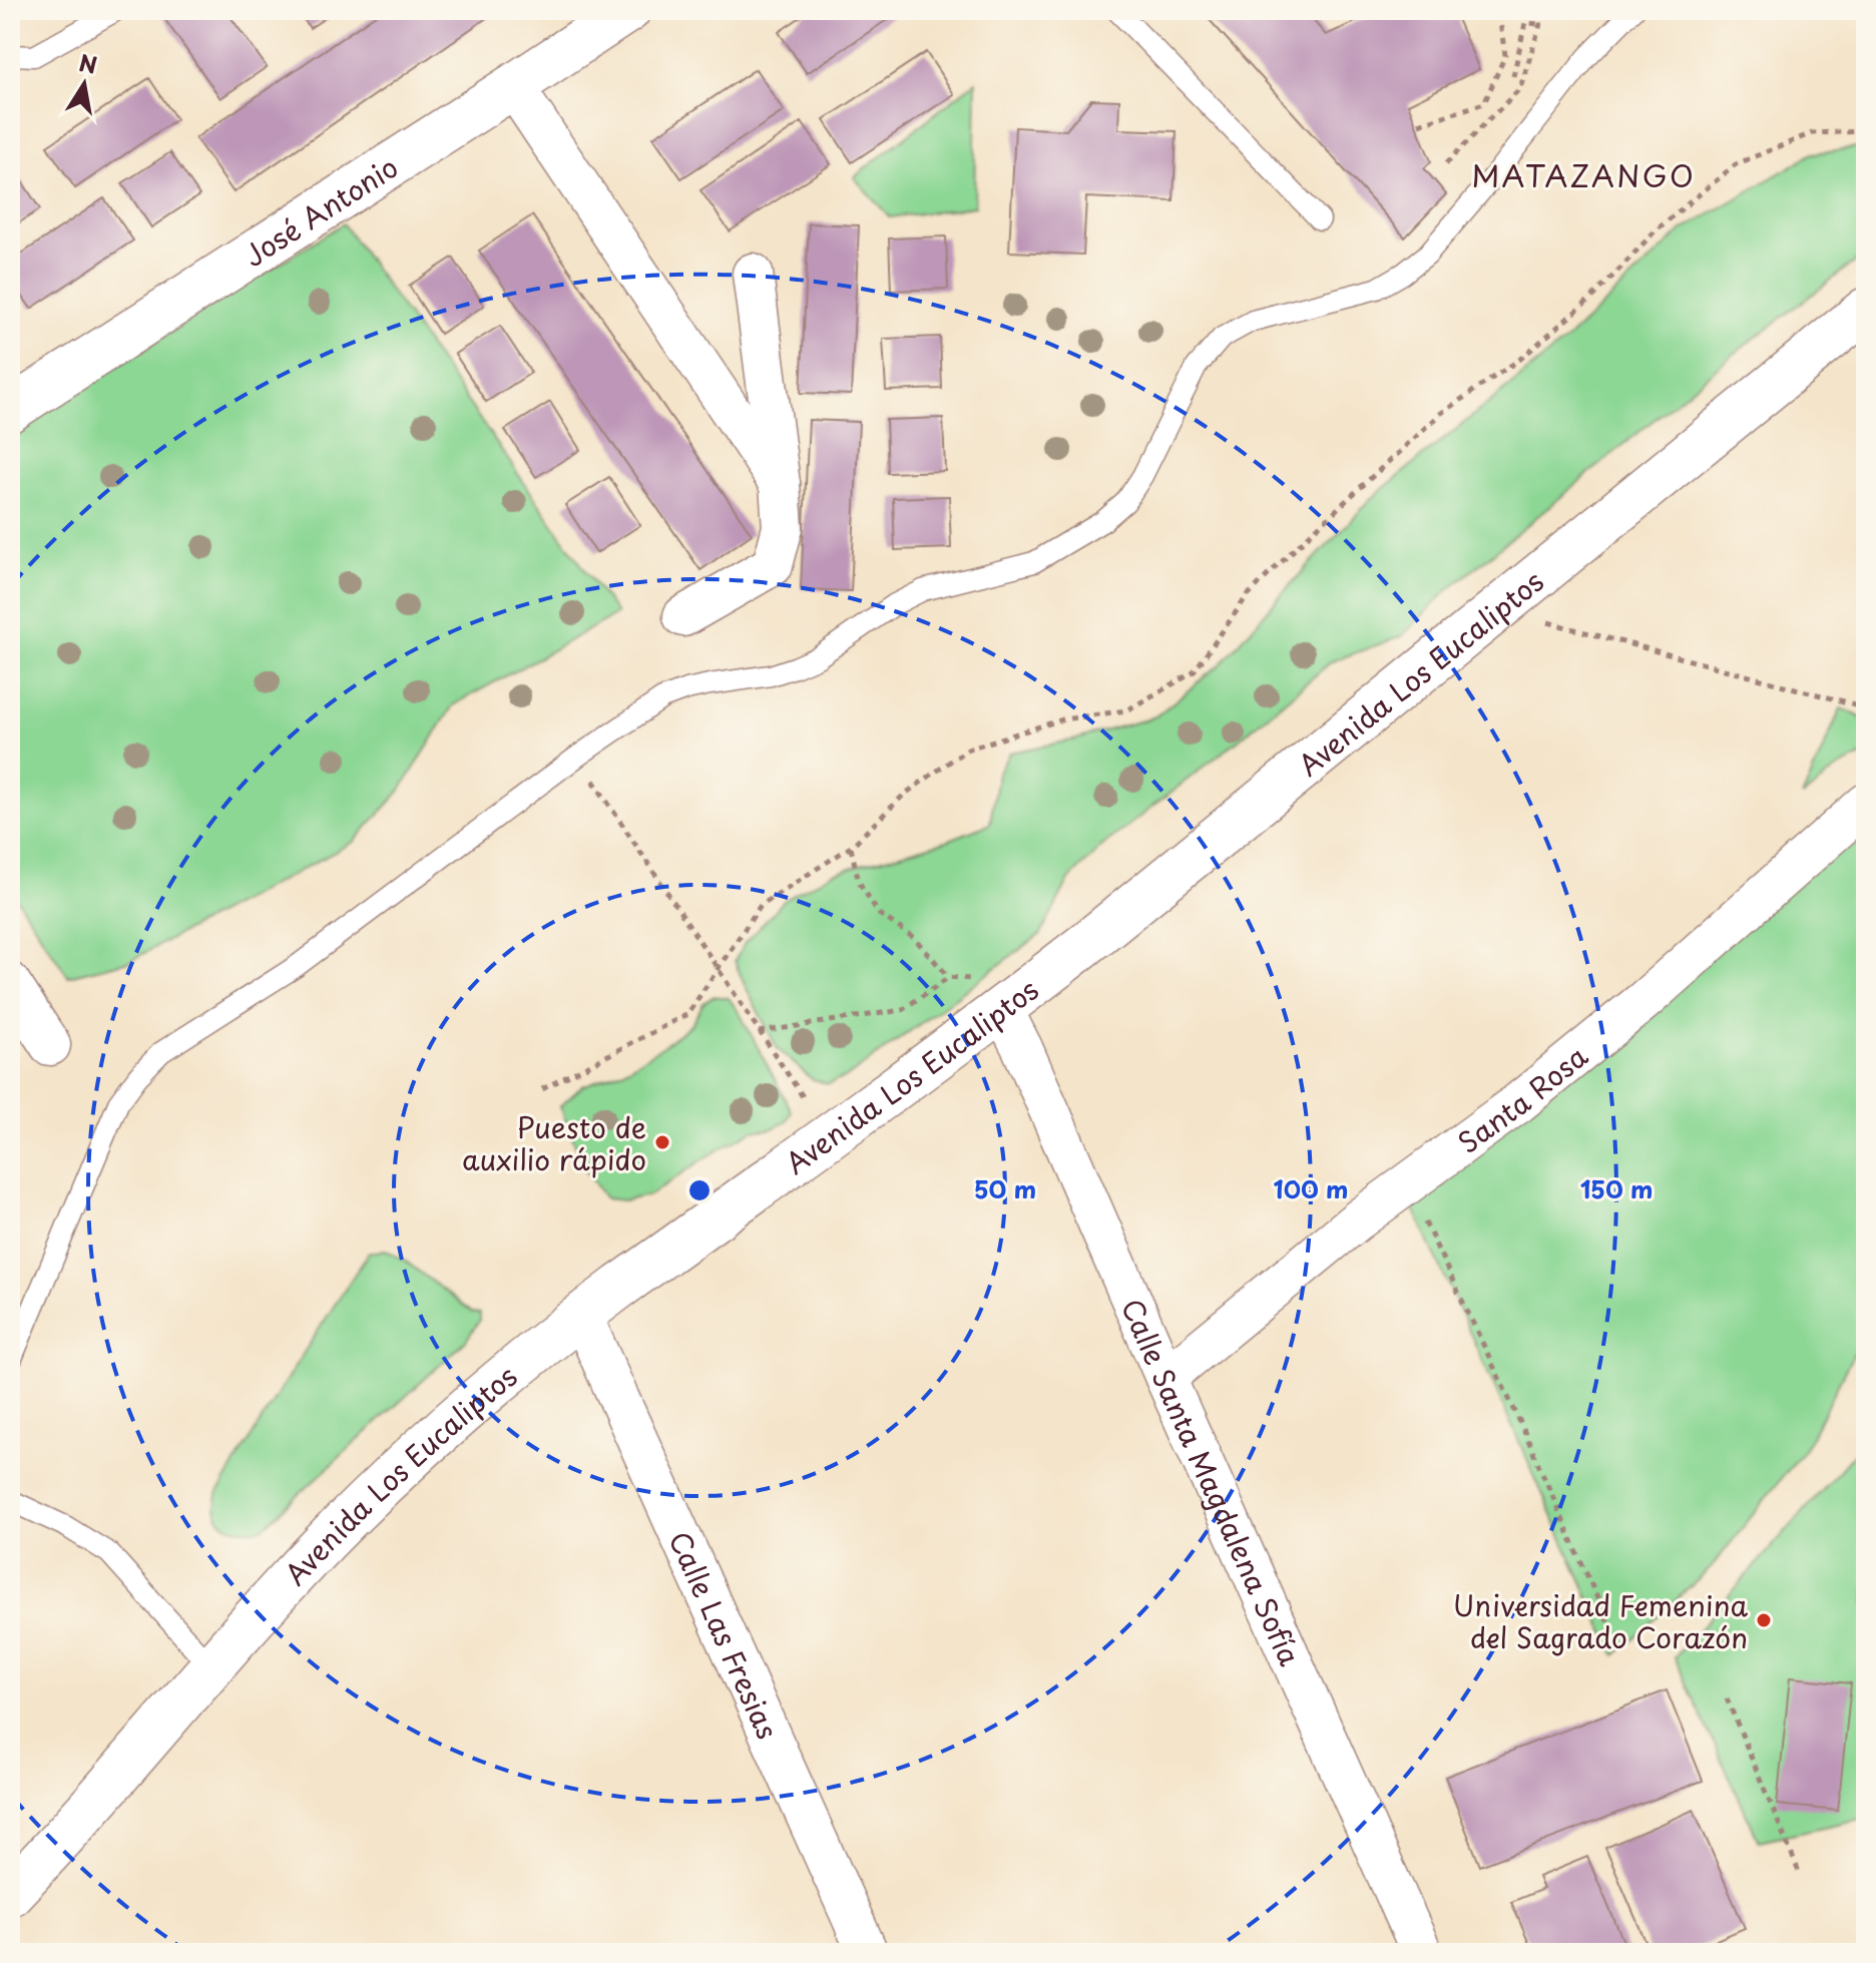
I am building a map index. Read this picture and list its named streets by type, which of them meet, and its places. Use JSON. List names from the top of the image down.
{
  "streets": {
    "street": [
      "José Antonio",
      "Avenida Los Eucaliptos",
      "Santa Rosa",
      "Calle Santa Magdalena Sofía",
      "Calle Las Fresias"
    ]
  },
  "crossings": [
    ["Avenida Los Eucaliptos", "Calle Santa Magdalena Sofía"],
    ["Avenida Los Eucaliptos", "Calle Las Fresias"],
    ["Santa Rosa", "Calle Santa Magdalena Sofía"]
  ],
  "districts": ["MATAZANGO"],
  "places": ["Puesto de auxilio rápido", "Universidad Femenina del Sagrado Corazón"],
  "north": "top",
  "rings": ["50 m", "100 m", "150 m"]
}
